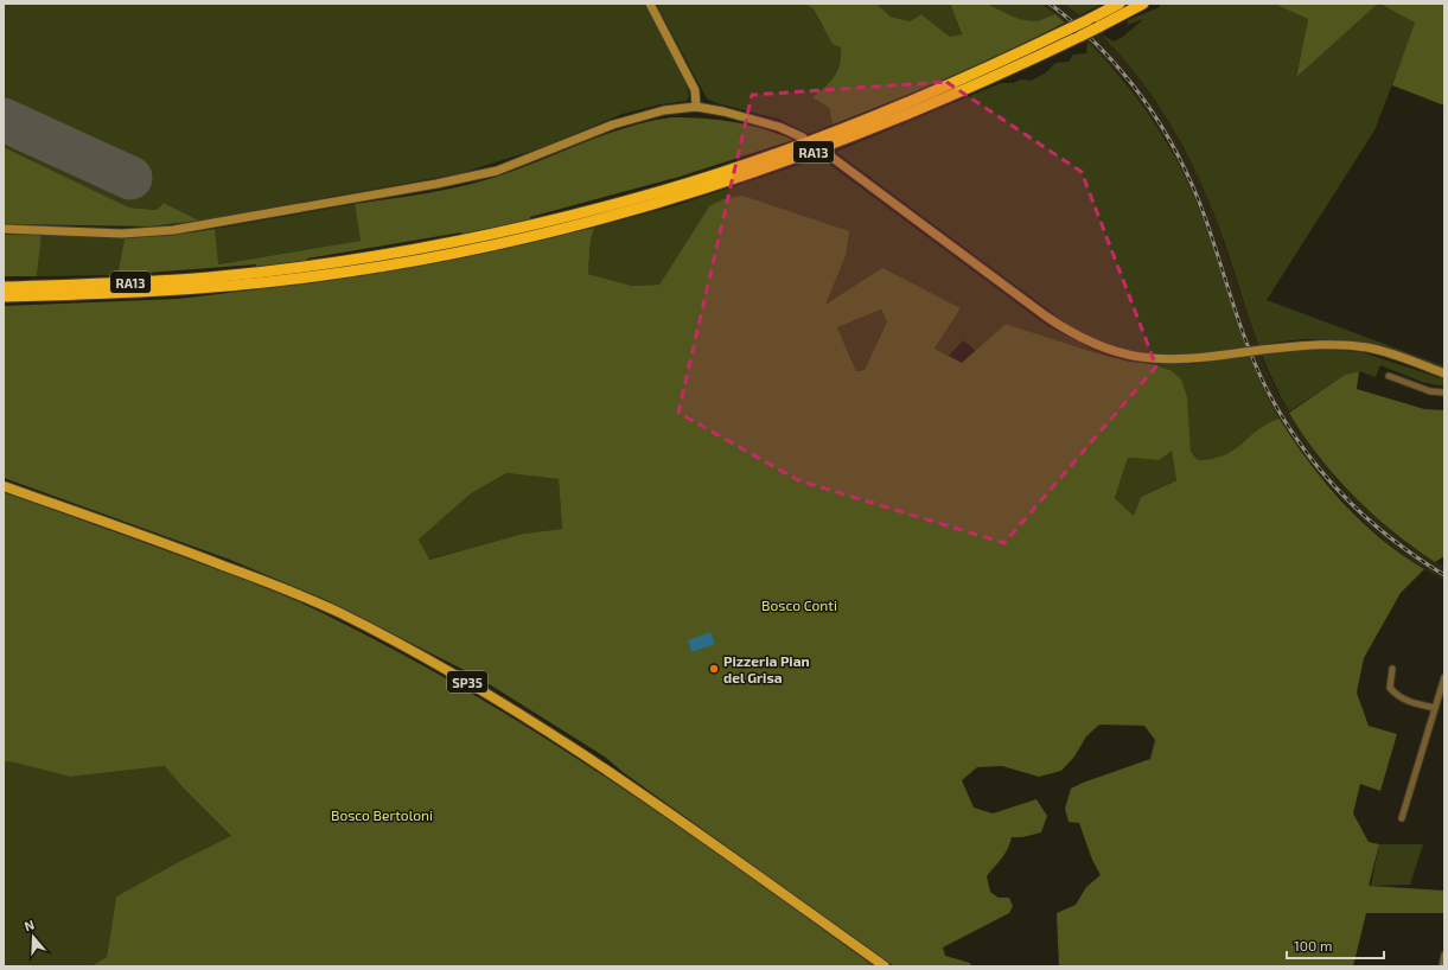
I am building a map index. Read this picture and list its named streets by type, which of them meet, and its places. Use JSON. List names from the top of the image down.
{
  "streets": {
    "highway": ["RA13"],
    "main road": ["SP35"]
  },
  "parks": ["Bosco Conti", "Bosco Bertoloni"],
  "places": ["Pizzeria Pian del Grisa"],
  "scale_bar": "100 m",
  "north": "top"
}
